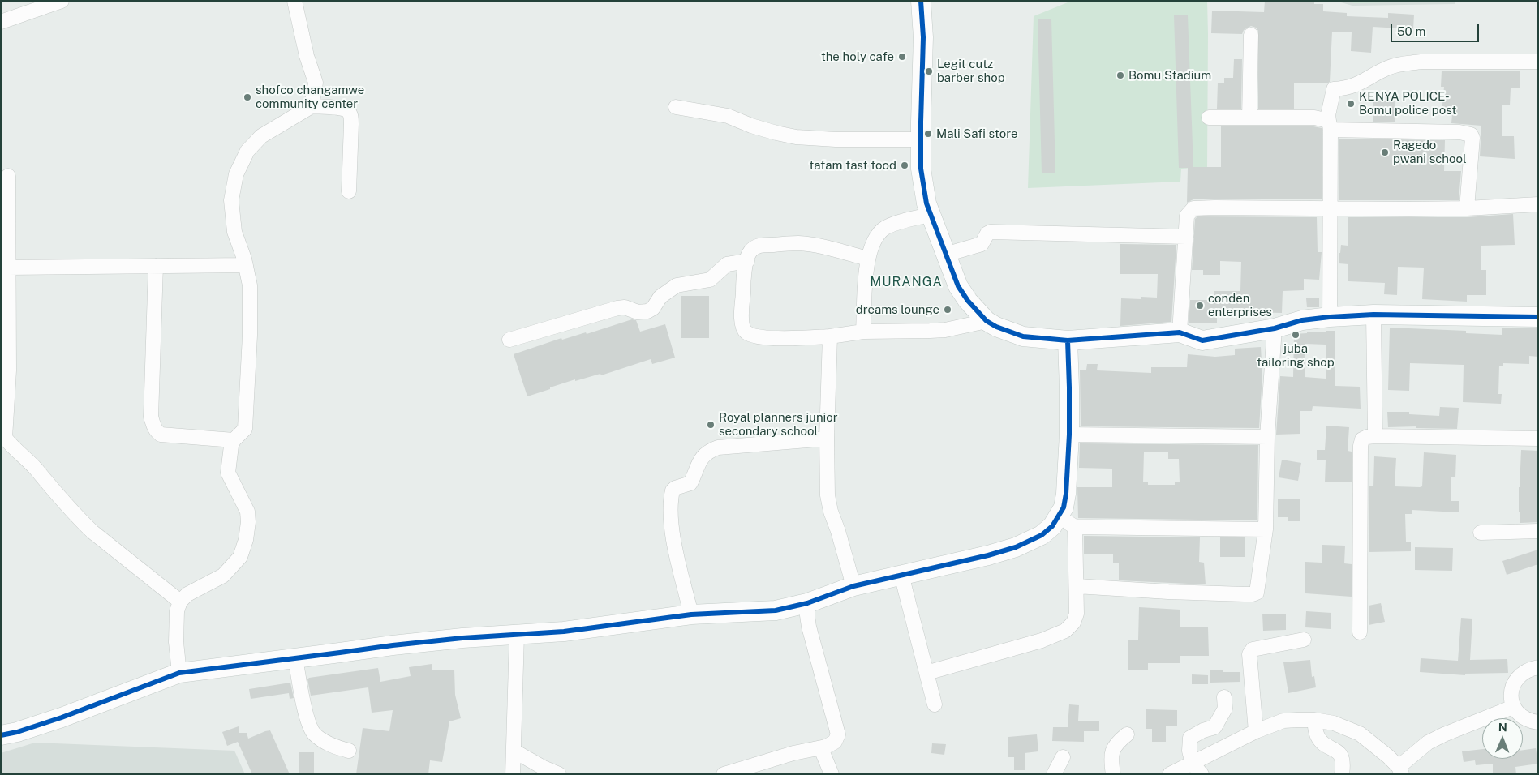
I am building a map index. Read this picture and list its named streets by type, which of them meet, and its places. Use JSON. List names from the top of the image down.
{
  "districts": ["MURANGA"],
  "places": [
    "the holy cafe",
    "Legit cutz barber shop",
    "Bomu Stadium",
    "shofco changamwe community center",
    "KENYA POLICE- Bomu police post",
    "Mali Safi store",
    "Ragedo pwani school",
    "tafam fast food",
    "conden enterprises",
    "dreams lounge",
    "juba tailoring shop",
    "Royal planners junior secondary school"
  ],
  "scale_bar": "50 m",
  "north": "top"
}
